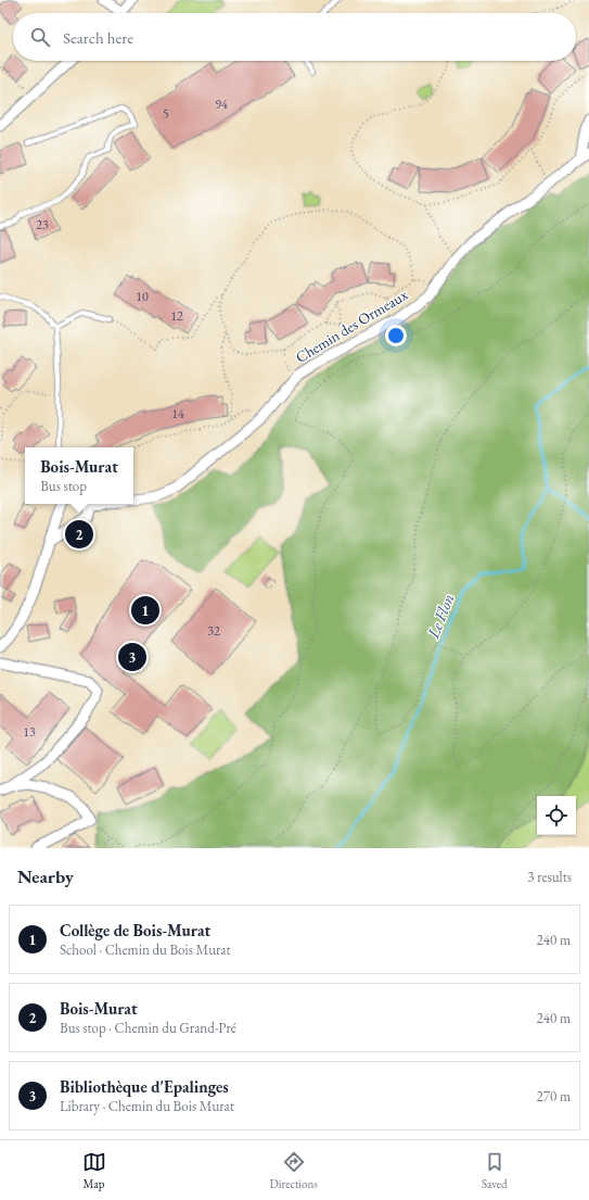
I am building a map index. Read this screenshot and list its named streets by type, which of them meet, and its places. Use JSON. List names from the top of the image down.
{
  "streets": {
    "street": ["Chemin des Ormeaux"]
  },
  "water": ["Le Flon"],
  "house_numbers": [
    "94",
    "5",
    "23",
    "10",
    "12",
    "14",
    "32",
    "13"
  ],
  "page": {
    "search": "Search here",
    "popup": ["Bois-Murat", "Bus stop"],
    "pins": ["2", "1", "3"],
    "heading": ["Nearby", "3 results"],
    "list": [
      {
        "mark": "1",
        "name": "Collège de Bois-Murat",
        "note": "School · Chemin du Bois Murat",
        "value": "240 m"
      },
      {
        "mark": "2",
        "name": "Bois-Murat",
        "note": "Bus stop · Chemin du Grand-Pré",
        "value": "240 m"
      },
      {
        "mark": "3",
        "name": "Bibliothèque d'Epalinges",
        "note": "Library · Chemin du Bois Murat",
        "value": "270 m"
      }
    ],
    "nav": ["Map", "Directions", "Saved"]
  }
}
